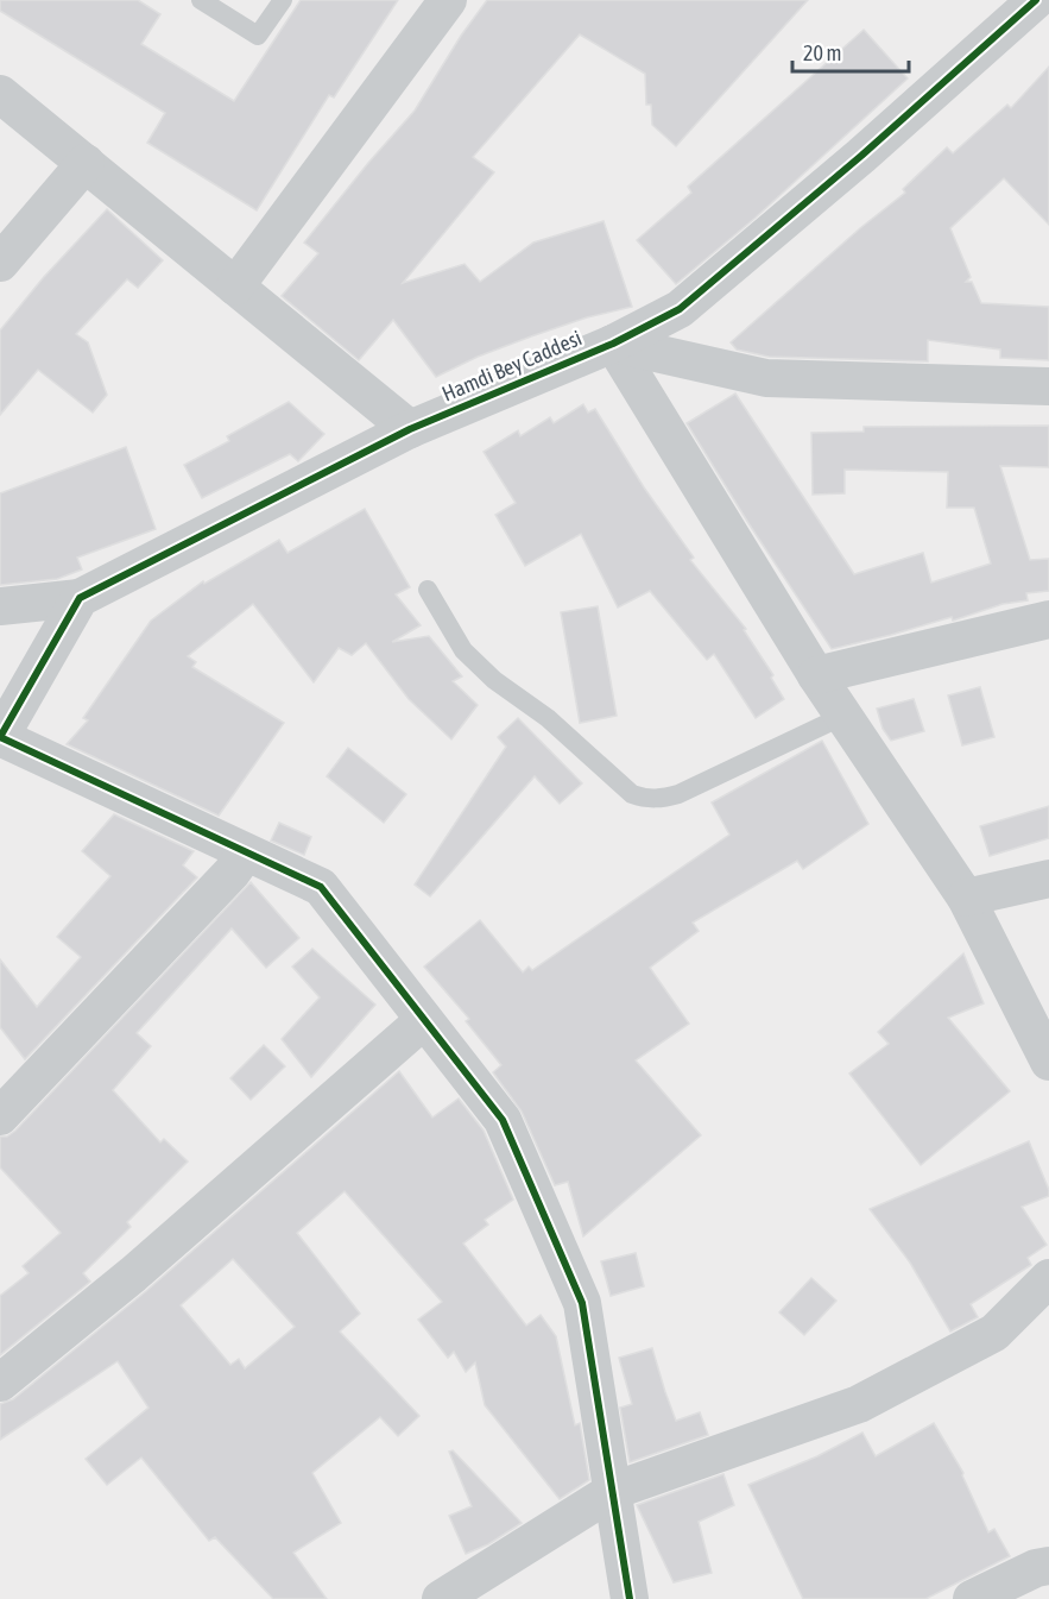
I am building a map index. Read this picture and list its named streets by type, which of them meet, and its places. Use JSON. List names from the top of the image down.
{
  "streets": {
    "street": ["Hamdi Bey Caddesi"]
  },
  "scale_bar": "20 m"
}
